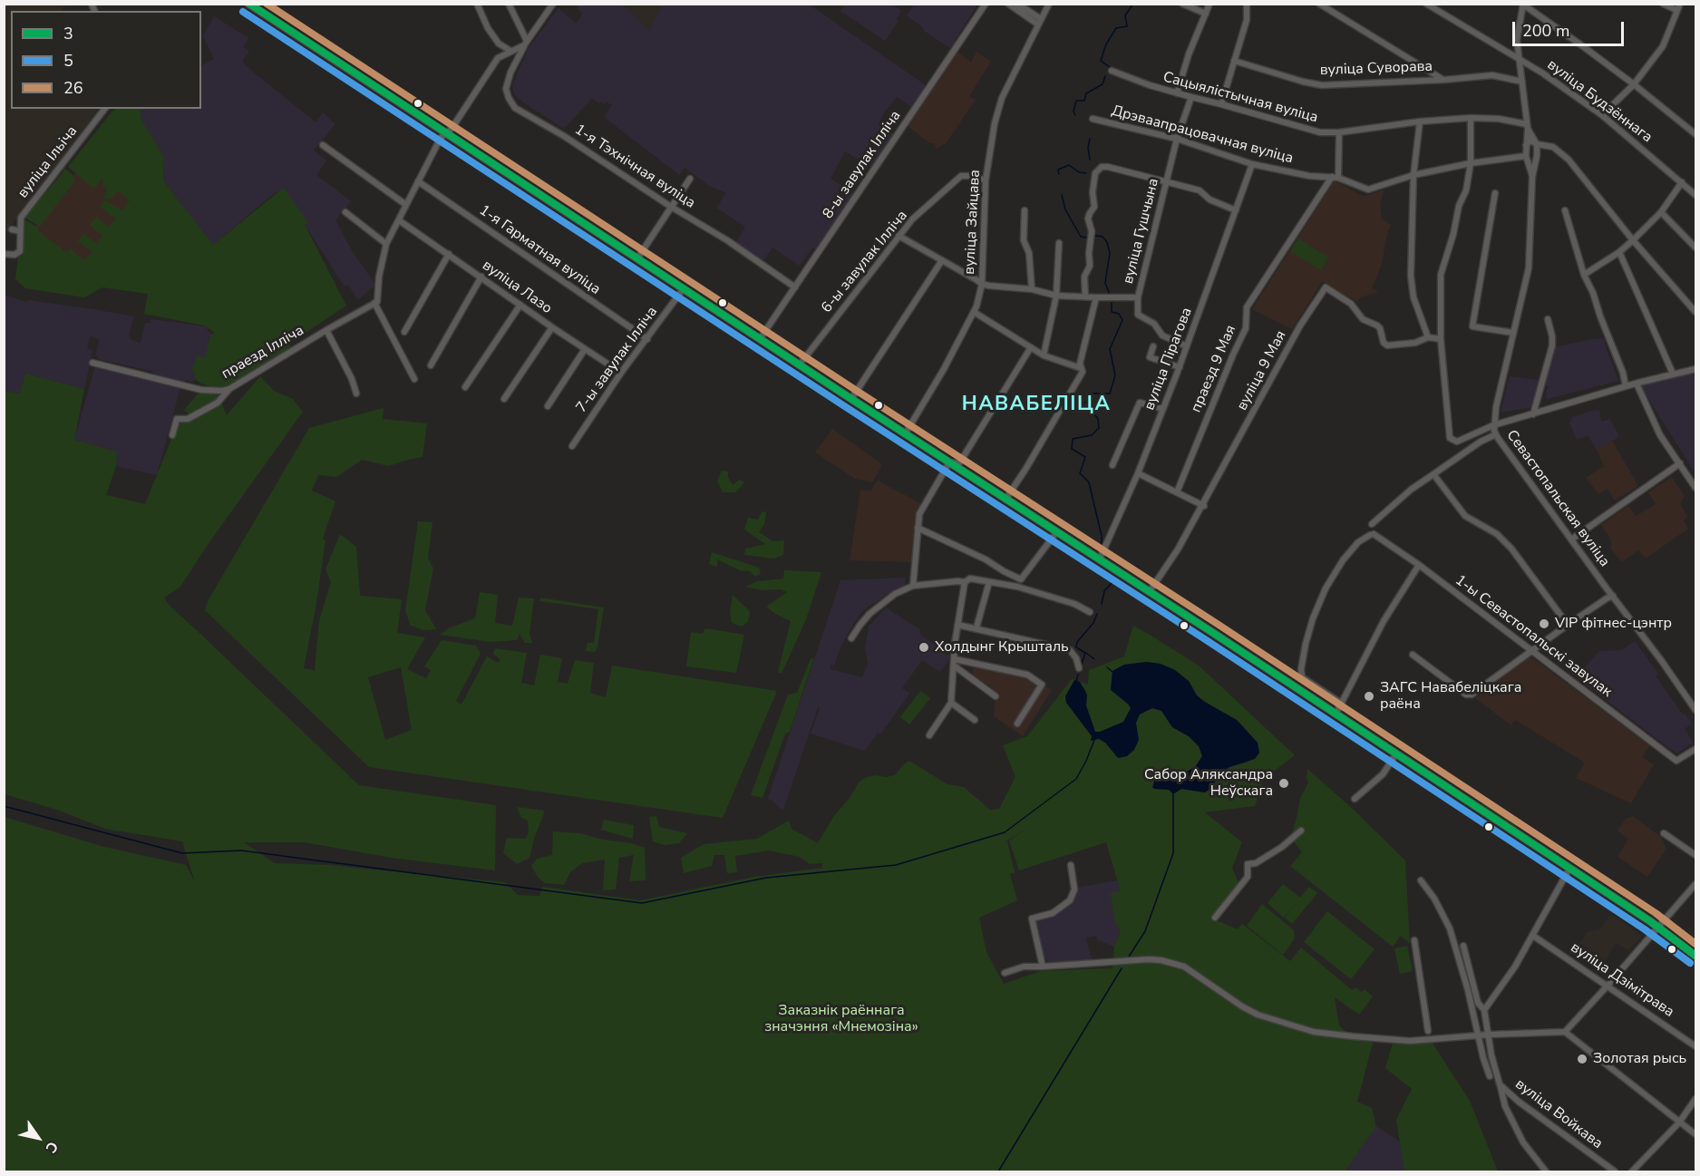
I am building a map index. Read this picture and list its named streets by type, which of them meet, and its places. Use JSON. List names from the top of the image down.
{
  "streets": {
    "street": [
      "вуліца Суворава",
      "Сацыялістычная вуліца",
      "вуліца Будзённага",
      "Дрэваапрацовачная вуліца",
      "вуліца Ільіча",
      "8-ы завулак Ілліча",
      "1-я Тэхнічная вуліца",
      "вуліца Зайцава",
      "вуліца Гушчына",
      "1-я Гарматная вуліца",
      "6-ы завулак Ілліча",
      "вуліца Лазо",
      "праезд Ілліча",
      "вуліца Пірагова",
      "7-ы завулак Ілліча",
      "праезд 9 Мая",
      "вуліца 9 Мая",
      "Севастопальская вуліца",
      "1-ы Севастопальскі завулак",
      "вуліца Дзімітрава",
      "вуліца Войкава"
    ]
  },
  "crossings": [
    ["вуліца Суворава", "Севастопальская вуліца"],
    ["Сацыялістычная вуліца", "вуліца Гушчына"],
    ["Сацыялістычная вуліца", "Севастопальская вуліца"],
    ["вуліца Будзённага", "Севастопальская вуліца"],
    ["Дрэваапрацовачная вуліца", "вуліца Гушчына"],
    ["Дрэваапрацовачная вуліца", "вуліца Пірагова"],
    ["Дрэваапрацовачная вуліца", "праезд 9 Мая"],
    ["Дрэваапрацовачная вуліца", "Севастопальская вуліца"],
    ["8-ы завулак Ілліча", "1-я Тэхнічная вуліца"],
    ["вуліца Зайцава", "6-ы завулак Ілліча"],
    ["вуліца Гушчына", "вуліца Пірагова"],
    ["1-я Гарматная вуліца", "7-ы завулак Ілліча"],
    ["вуліца Лазо", "7-ы завулак Ілліча"]
  ],
  "districts": ["НАВАБЕЛІЦА"],
  "parks": ["Заказнік раённага значэння «Мнемозіна»"],
  "places": [
    "VIP фітнес-цэнтр",
    "Холдынг Крышталь",
    "ЗАГС Навабеліцкага раёна",
    "Сабор Аляксандра Неўскага",
    "Золотая рысь"
  ],
  "lines": ["transit line 3", "transit line 26", "transit line 5"],
  "legend": ["3", "5", "26"],
  "scale_bar": "200 m",
  "north": "bottom right"
}
